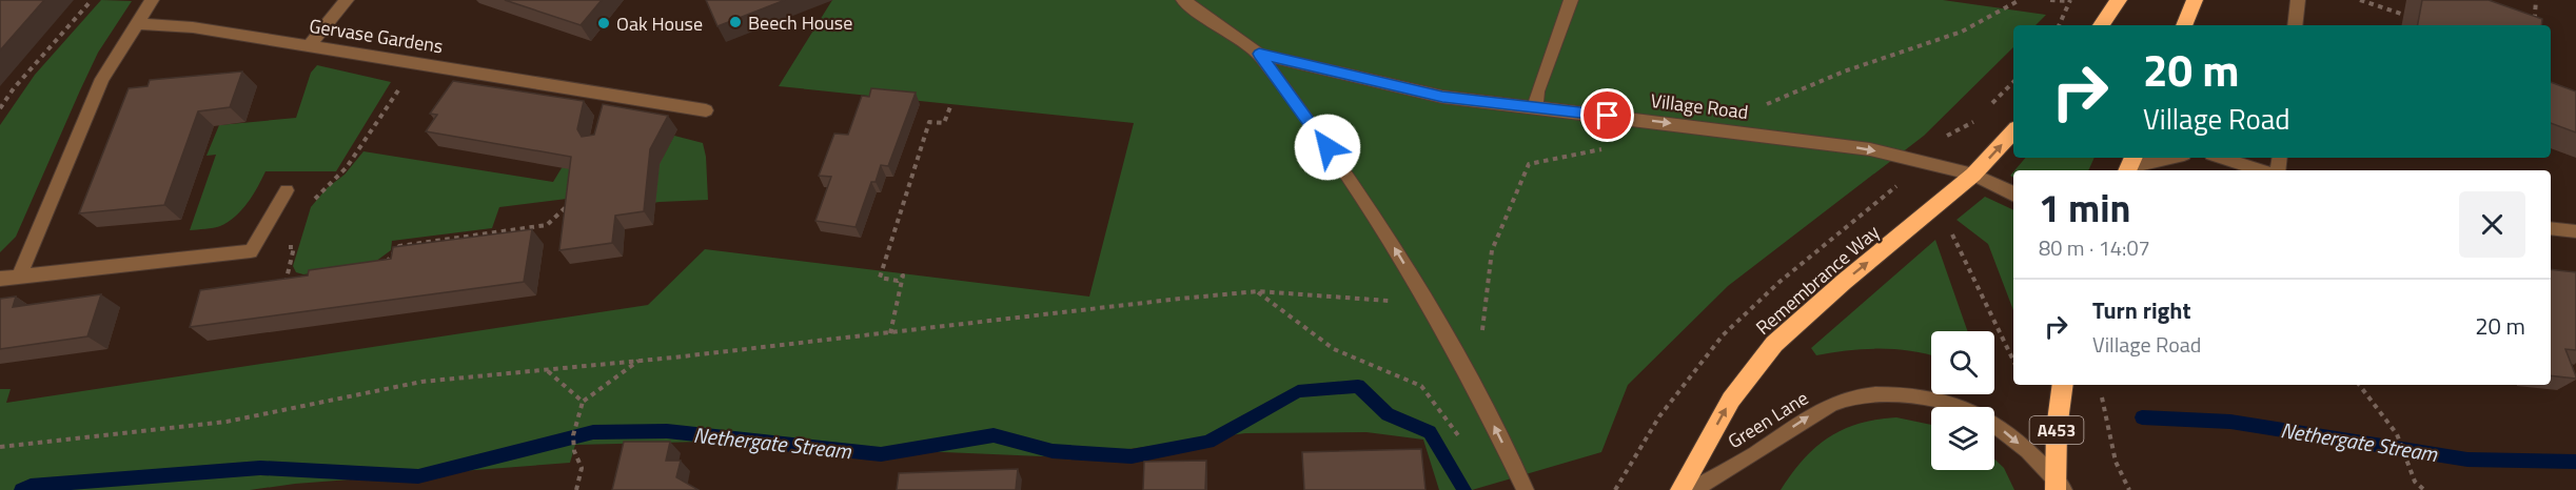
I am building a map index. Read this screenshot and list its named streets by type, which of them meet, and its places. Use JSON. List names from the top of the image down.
{
  "streets": {
    "highway": ["Remembrance Way", "A453"],
    "street": ["Gervase Gardens", "Village Road", "Green Lane"]
  },
  "crossings": [
    ["Village Road", "Remembrance Way"],
    ["Green Lane", "A453"]
  ],
  "one_way": ["Remembrance Way", "Green Lane"],
  "water": ["Nethergate Stream"],
  "places": ["Beech House", "Oak House"],
  "page": {
    "turn": ["20 m", "Village Road"],
    "heading": ["1 min", "80 m · 14:07"],
    "list": [
      {
        "name": "Turn right",
        "note": "Village Road",
        "value": "20 m"
      }
    ]
  }
}
